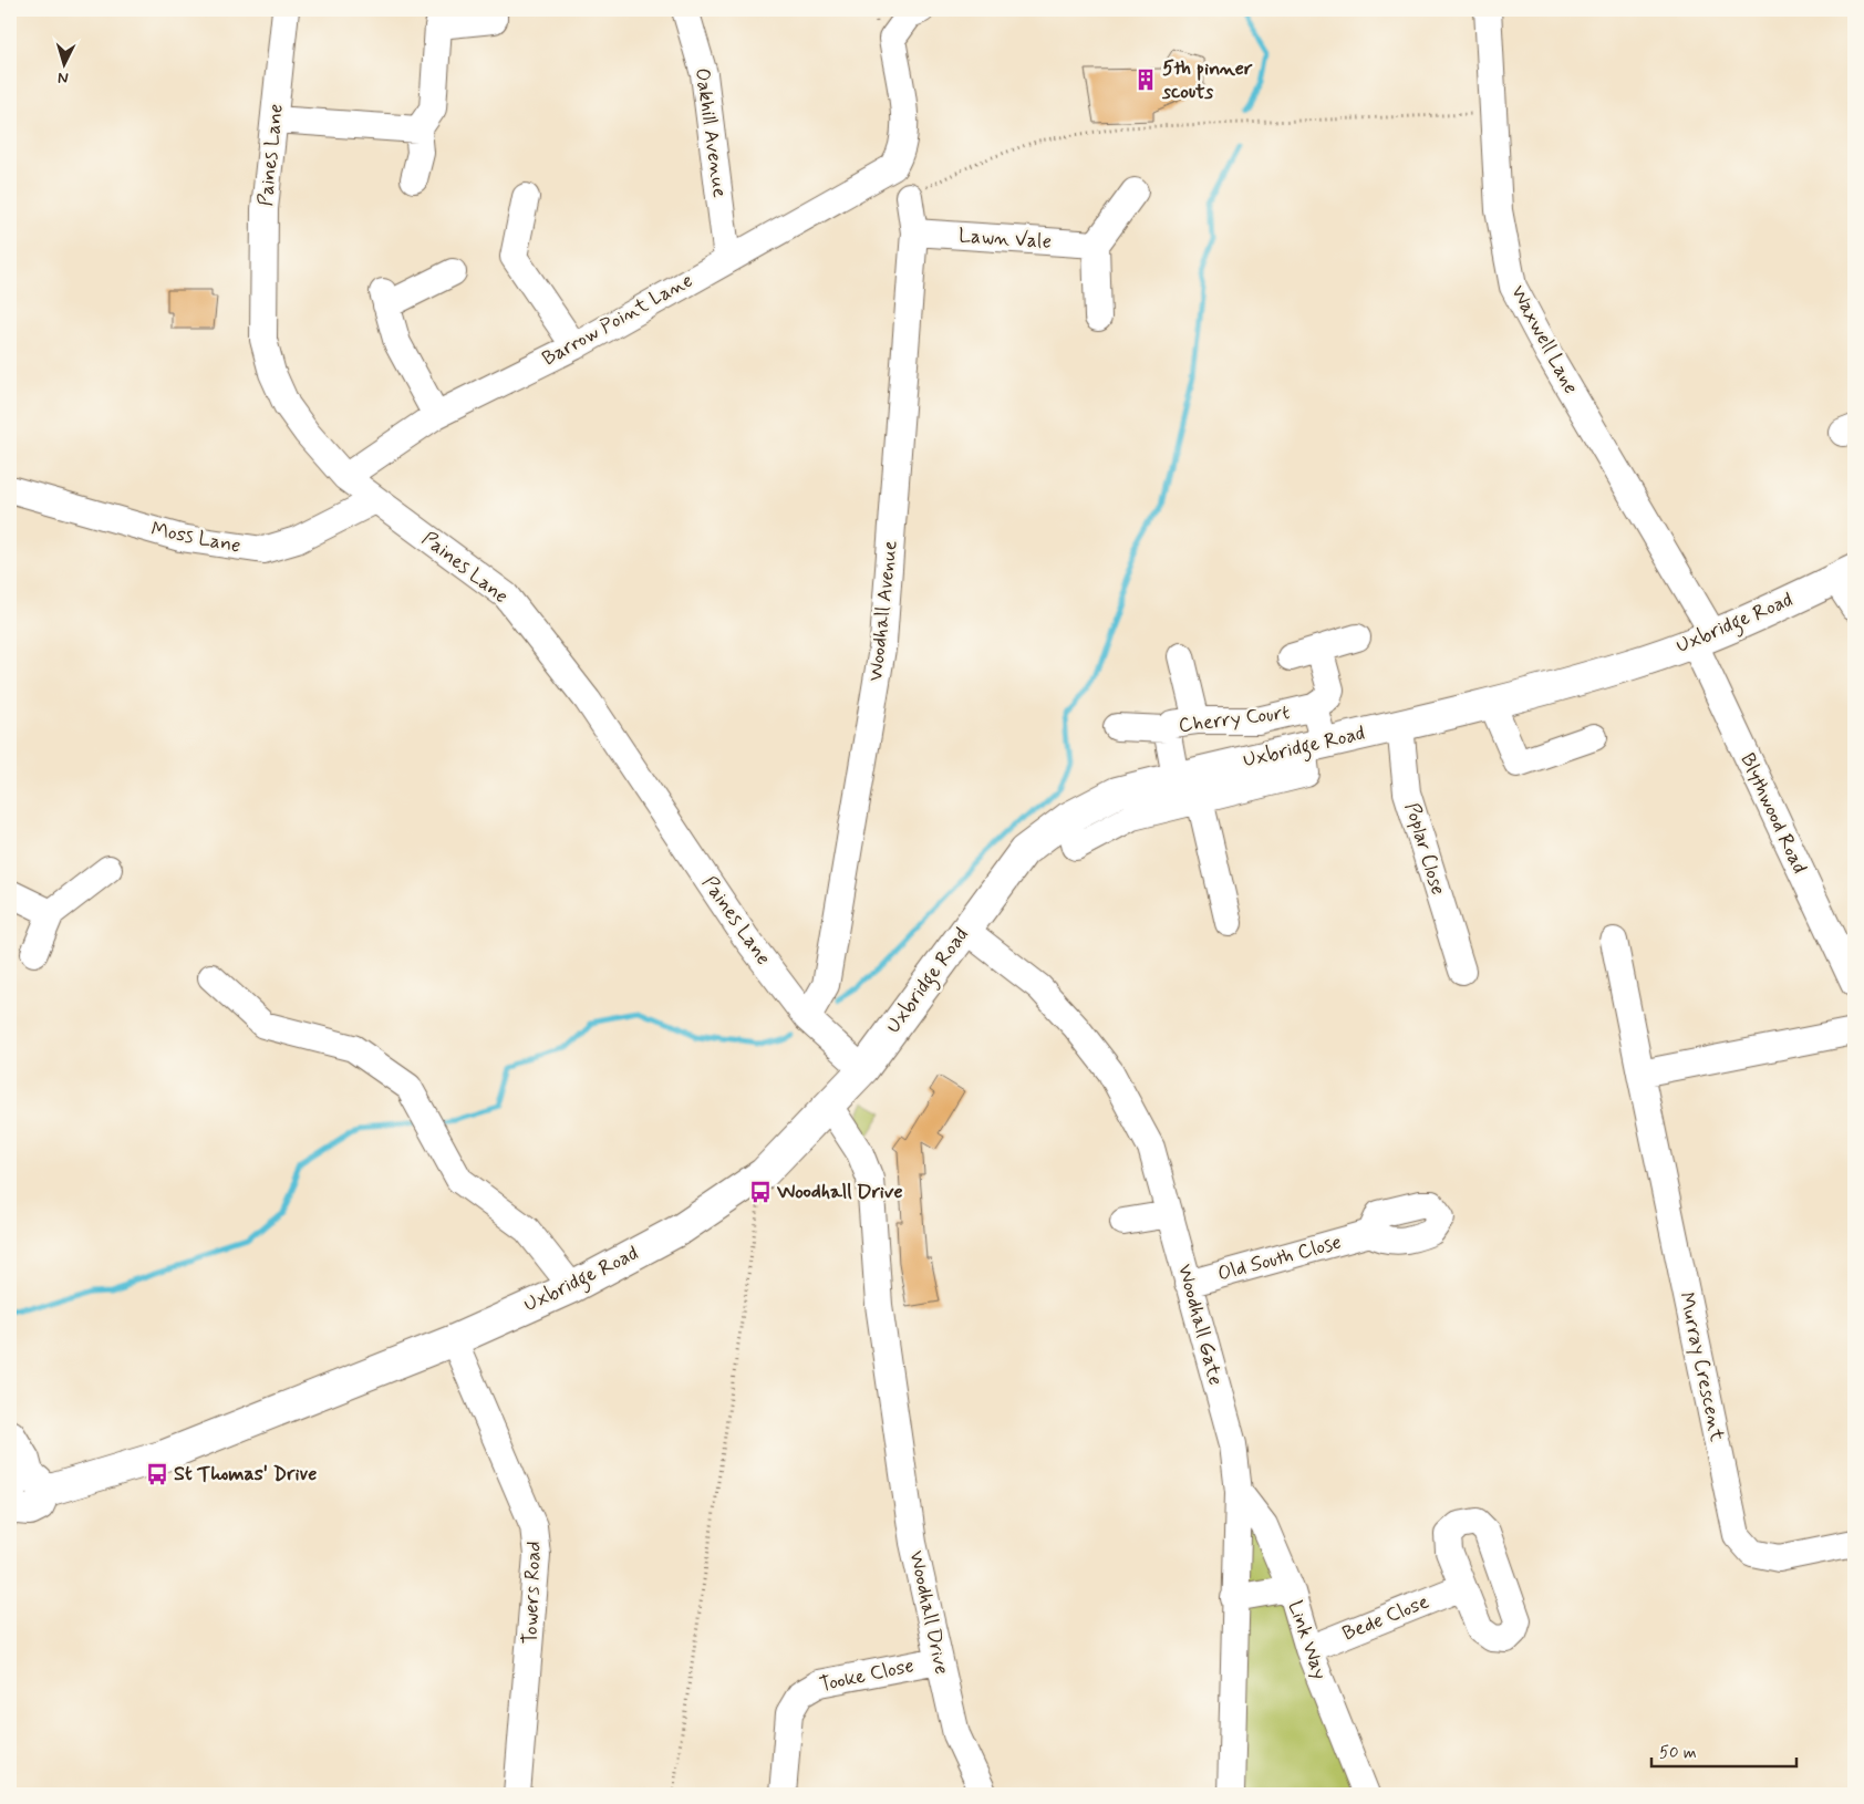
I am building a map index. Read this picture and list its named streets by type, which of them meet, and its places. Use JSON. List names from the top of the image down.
{
  "streets": {
    "main road": ["Uxbridge Road"],
    "street": [
      "Oakhill Avenue",
      "Paines Lane",
      "Lawn Vale",
      "Barrow Point Lane",
      "Waxwell Lane",
      "Moss Lane",
      "Woodhall Avenue",
      "Cherry Court",
      "Blythwood Road",
      "Poplar Close",
      "Old South Close",
      "Woodhall Gate",
      "Murray Crescent",
      "Towers Road",
      "Woodhall Drive",
      "Bede Close",
      "Link Way",
      "Tooke Close"
    ]
  },
  "crossings": [
    ["Oakhill Avenue", "Barrow Point Lane"],
    ["Paines Lane", "Barrow Point Lane"],
    ["Paines Lane", "Moss Lane"],
    ["Paines Lane", "Woodhall Avenue"],
    ["Paines Lane", "Uxbridge Road"],
    ["Lawn Vale", "Woodhall Avenue"],
    ["Waxwell Lane", "Uxbridge Road"],
    ["Waxwell Lane", "Blythwood Road"],
    ["Uxbridge Road", "Cherry Court"],
    ["Uxbridge Road", "Blythwood Road"],
    ["Uxbridge Road", "Poplar Close"],
    ["Uxbridge Road", "Woodhall Gate"],
    ["Uxbridge Road", "Towers Road"],
    ["Uxbridge Road", "Woodhall Drive"],
    ["Old South Close", "Woodhall Gate"],
    ["Woodhall Gate", "Link Way"],
    ["Woodhall Drive", "Tooke Close"],
    ["Bede Close", "Link Way"]
  ],
  "places": {
    "building": ["5th pinner scouts"],
    "bus stop": ["Woodhall Drive", "St Thomas' Drive"]
  },
  "scale_bar": "50 m",
  "north": "bottom"
}
